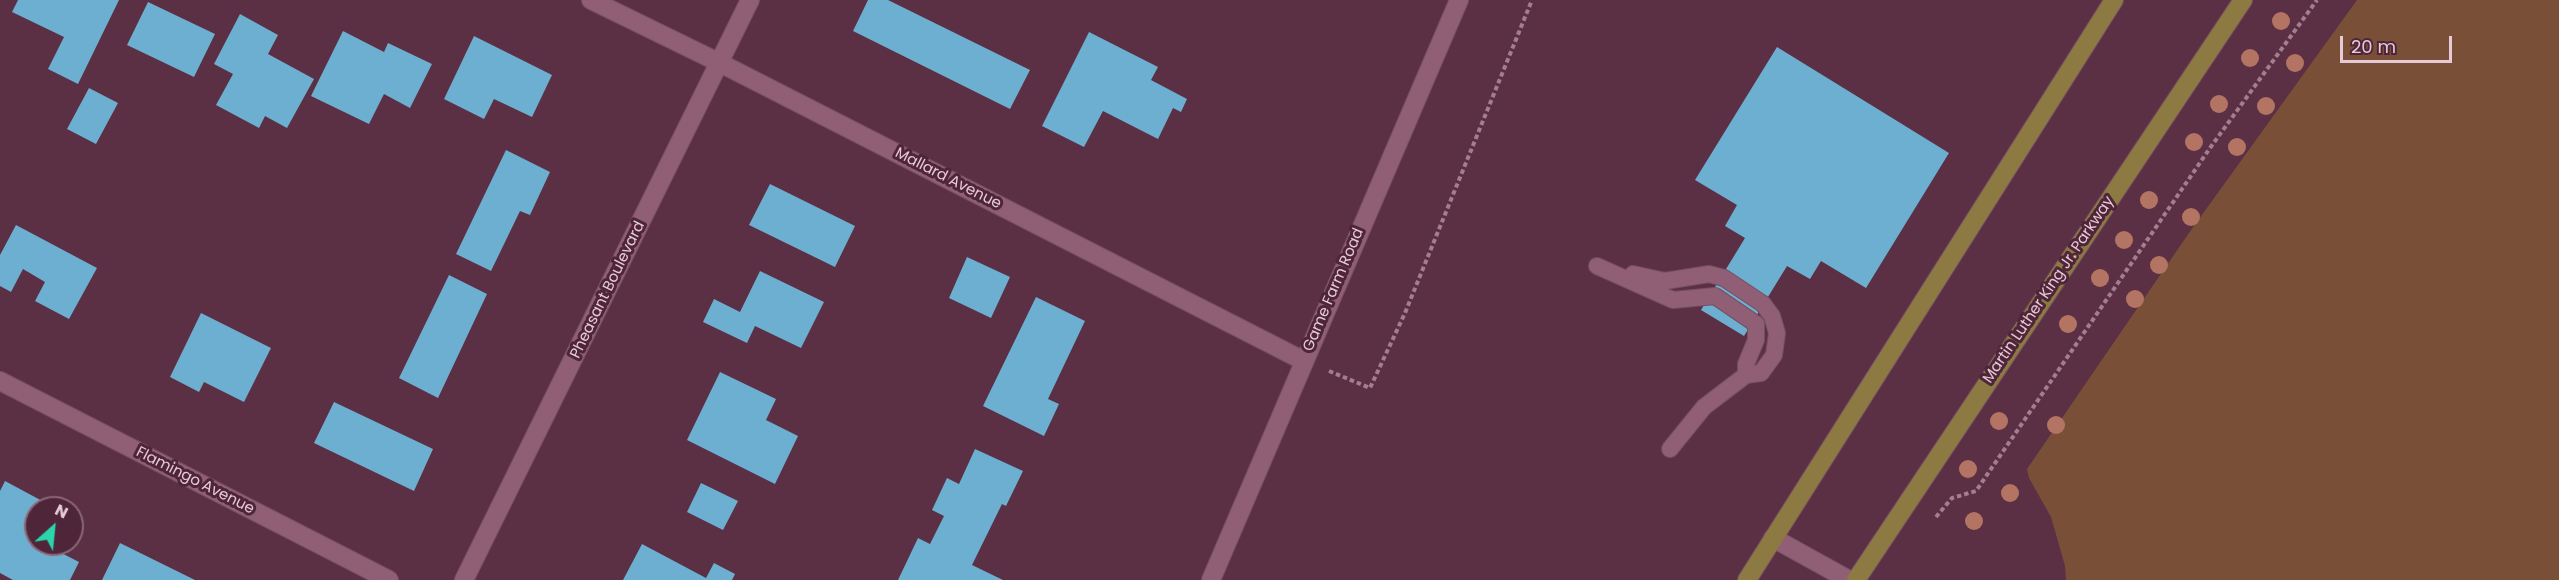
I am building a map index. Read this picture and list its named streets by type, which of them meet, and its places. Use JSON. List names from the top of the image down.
{
  "streets": {
    "main road": ["Martin Luther King Jr. Parkway"],
    "street": [
      "Mallard Avenue",
      "Pheasant Boulevard",
      "Game Farm Road",
      "Flamingo Avenue"
    ]
  },
  "crossings": [
    ["Mallard Avenue", "Pheasant Boulevard"],
    ["Mallard Avenue", "Game Farm Road"]
  ],
  "scale_bar": "20 m",
  "north": "top right"
}
